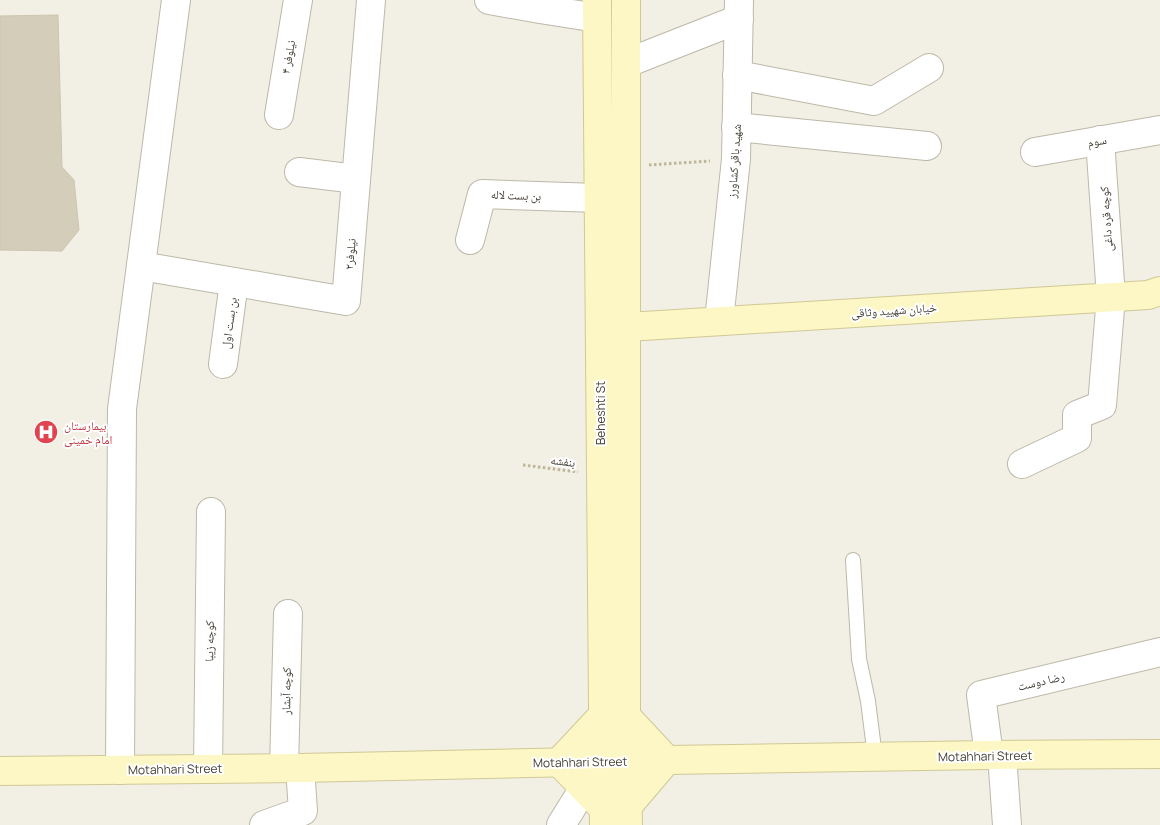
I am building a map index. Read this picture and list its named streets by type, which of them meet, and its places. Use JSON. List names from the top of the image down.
{
  "streets": {
    "main road": ["خیابان شهیید وثاقی", "Beheshti St", "Motahhari Street"],
    "street": [
      "نیلوفر ۴",
      "سوم",
      "شهید باقر کشاورز",
      "بن بست لاله",
      "کوچه قره داغی",
      "نیلوفر۲",
      "بن بست اول",
      "کوچه زیبا",
      "رضا دوست",
      "کوچه آبشار"
    ],
    "path": ["بنفشه"]
  },
  "crossings": [
    ["سوم", "کوچه قره داغی"],
    ["شهید باقر کشاورز", "خیابان شهیید وثاقی"],
    ["بن بست لاله", "Beheshti St"],
    ["کوچه قره داغی", "خیابان شهیید وثاقی"],
    ["نیلوفر۲", "بن بست اول"],
    ["خیابان شهیید وثاقی", "Beheshti St"],
    ["Beheshti St", "بنفشه"],
    ["Beheshti St", "Motahhari Street"],
    ["کوچه زیبا", "Motahhari Street"],
    ["رضا دوست", "Motahhari Street"],
    ["کوچه آبشار", "Motahhari Street"]
  ],
  "places": {
    "hospital": ["بیمارستان امام خمینی"]
  }
}
